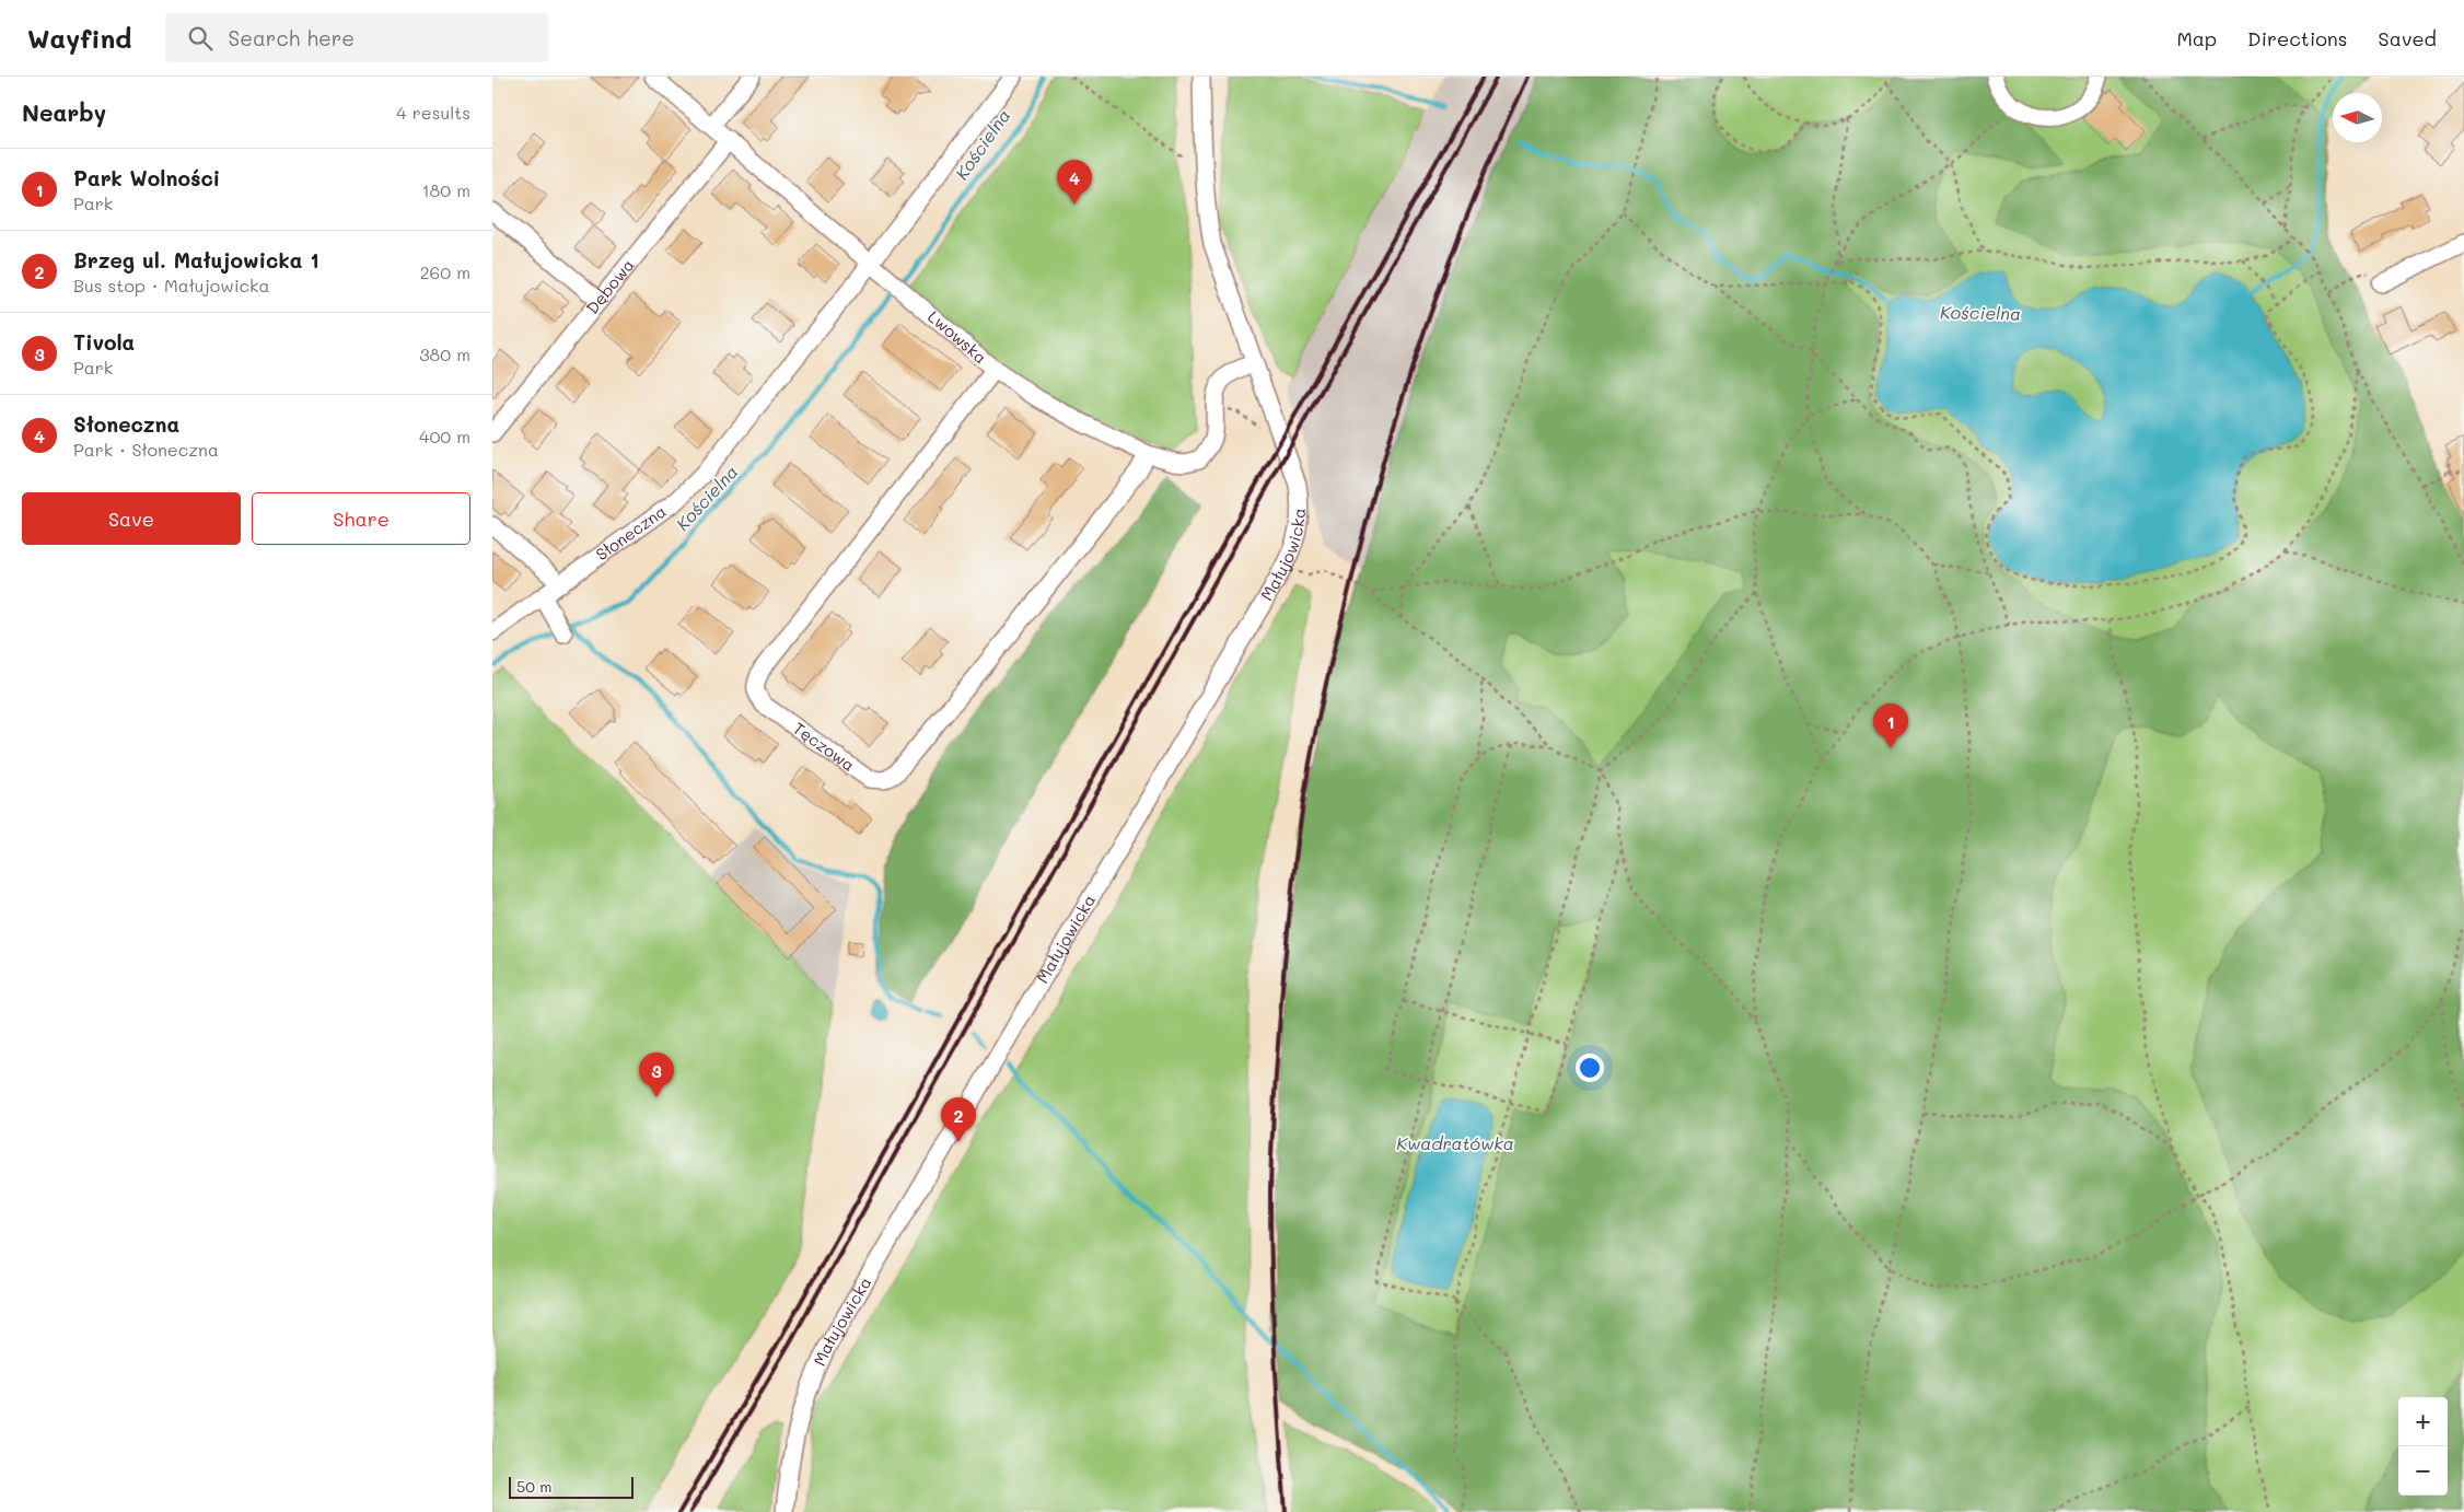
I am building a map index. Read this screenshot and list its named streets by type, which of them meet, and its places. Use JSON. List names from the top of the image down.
{
  "streets": {
    "street": [
      "Dębowa",
      "Lwowska",
      "Słoneczna",
      "Małujowicka",
      "Tęczowa"
    ]
  },
  "crossings": [
    ["Dębowa", "Lwowska"],
    ["Lwowska", "Słoneczna"],
    ["Lwowska", "Małujowicka"],
    ["Lwowska", "Tęczowa"]
  ],
  "water": ["Kościelna", "Kwadratówka"],
  "scale_bar": "50 m",
  "north": "left",
  "page": {
    "header": "Wayfind",
    "search": "Search here",
    "nav": ["Map", "Directions", "Saved"],
    "heading": ["Nearby", "4 results"],
    "list": [
      {
        "mark": "1",
        "name": "Park Wolności",
        "note": "Park",
        "value": "180 m"
      },
      {
        "mark": "2",
        "name": "Brzeg ul. Małujowicka 1",
        "note": "Bus stop · Małujowicka",
        "value": "260 m"
      },
      {
        "mark": "3",
        "name": "Tivola",
        "note": "Park",
        "value": "380 m"
      },
      {
        "mark": "4",
        "name": "Słoneczna",
        "note": "Park · Słoneczna",
        "value": "400 m"
      }
    ],
    "pins": [
      "4",
      "1",
      "3",
      "2"
    ],
    "buttons": ["Save", "Share"],
    "map_buttons": ["+", "−"],
    "scale": "50 m"
  }
}
